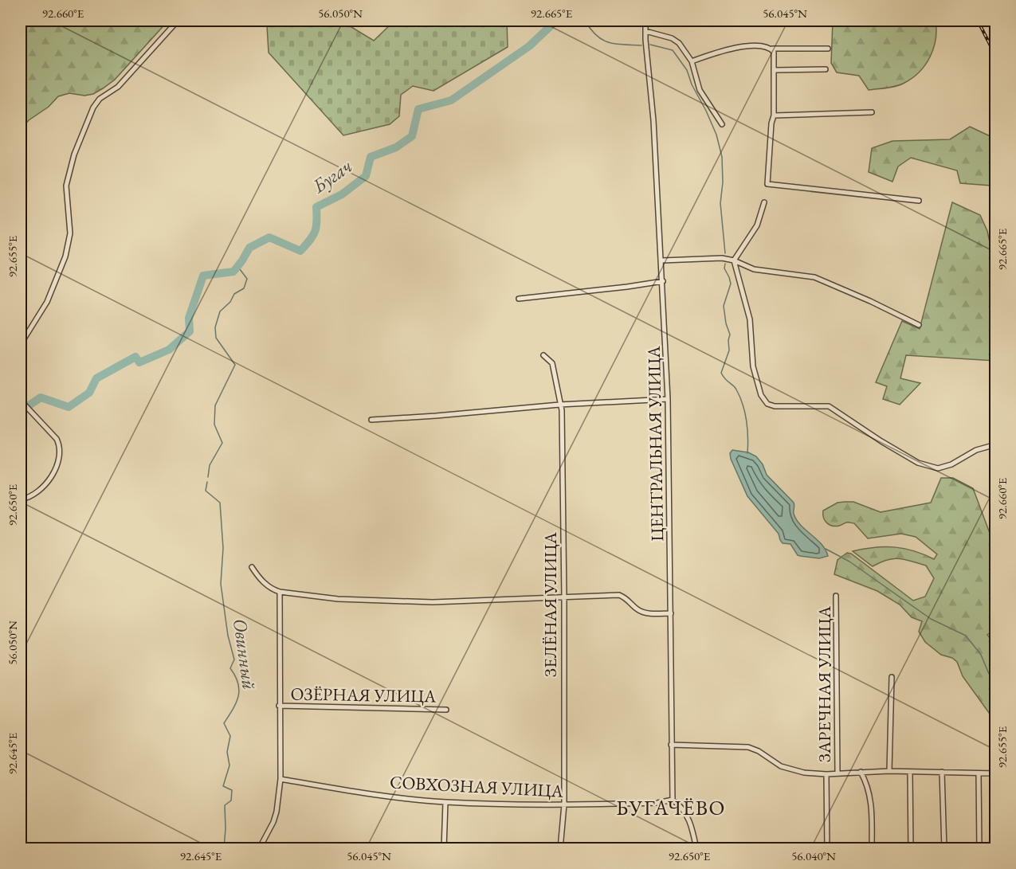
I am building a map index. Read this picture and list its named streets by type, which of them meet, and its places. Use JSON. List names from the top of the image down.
{
  "streets": {
    "street": [
      "ЦЕНТРАЛЬНАЯ УЛИЦА",
      "ЗЕЛЁНАЯ УЛИЦА",
      "ЗАРЕЧНАЯ УЛИЦА",
      "ОЗЁРНАЯ УЛИЦА",
      "СОВХОЗНАЯ УЛИЦА"
    ]
  },
  "crossings": [
    ["ЦЕНТРАЛЬНАЯ УЛИЦА", "СОВХОЗНАЯ УЛИЦА"],
    ["ЗЕЛЁНАЯ УЛИЦА", "СОВХОЗНАЯ УЛИЦА"]
  ],
  "districts": ["БУГАЧЁВО"],
  "water": ["Бугач", "Овинный"],
  "coordinates": [
    "92.660°E",
    "56.050°N",
    "92.665°E",
    "56.045°N",
    "92.655°E",
    "92.650°E",
    "92.645°E",
    "56.040°N"
  ]
}
